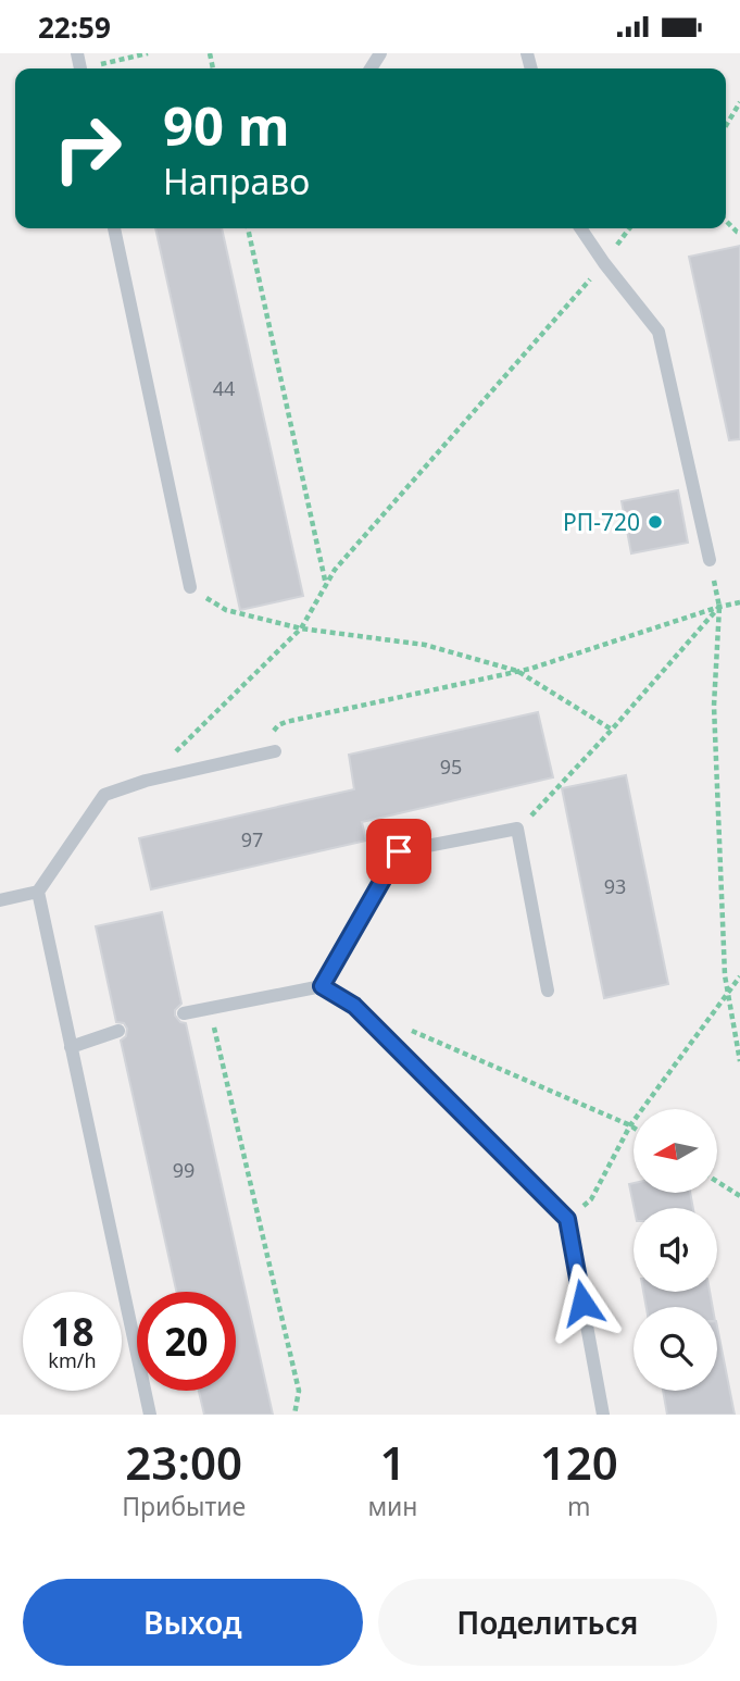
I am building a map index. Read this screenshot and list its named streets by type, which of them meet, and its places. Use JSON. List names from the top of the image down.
{
  "places": ["РП-720"],
  "house_numbers": [
    "44",
    "95",
    "97",
    "93",
    "99"
  ],
  "north": "left",
  "page": {
    "status": "22:59",
    "turn": ["90 m", "Направо"],
    "speed": "18 km/h",
    "limit": "20",
    "eta": [
      "23:00",
      "Прибытие",
      "1",
      "мин",
      "120",
      "m"
    ],
    "buttons": ["Выход", "Поделиться"]
  }
}
